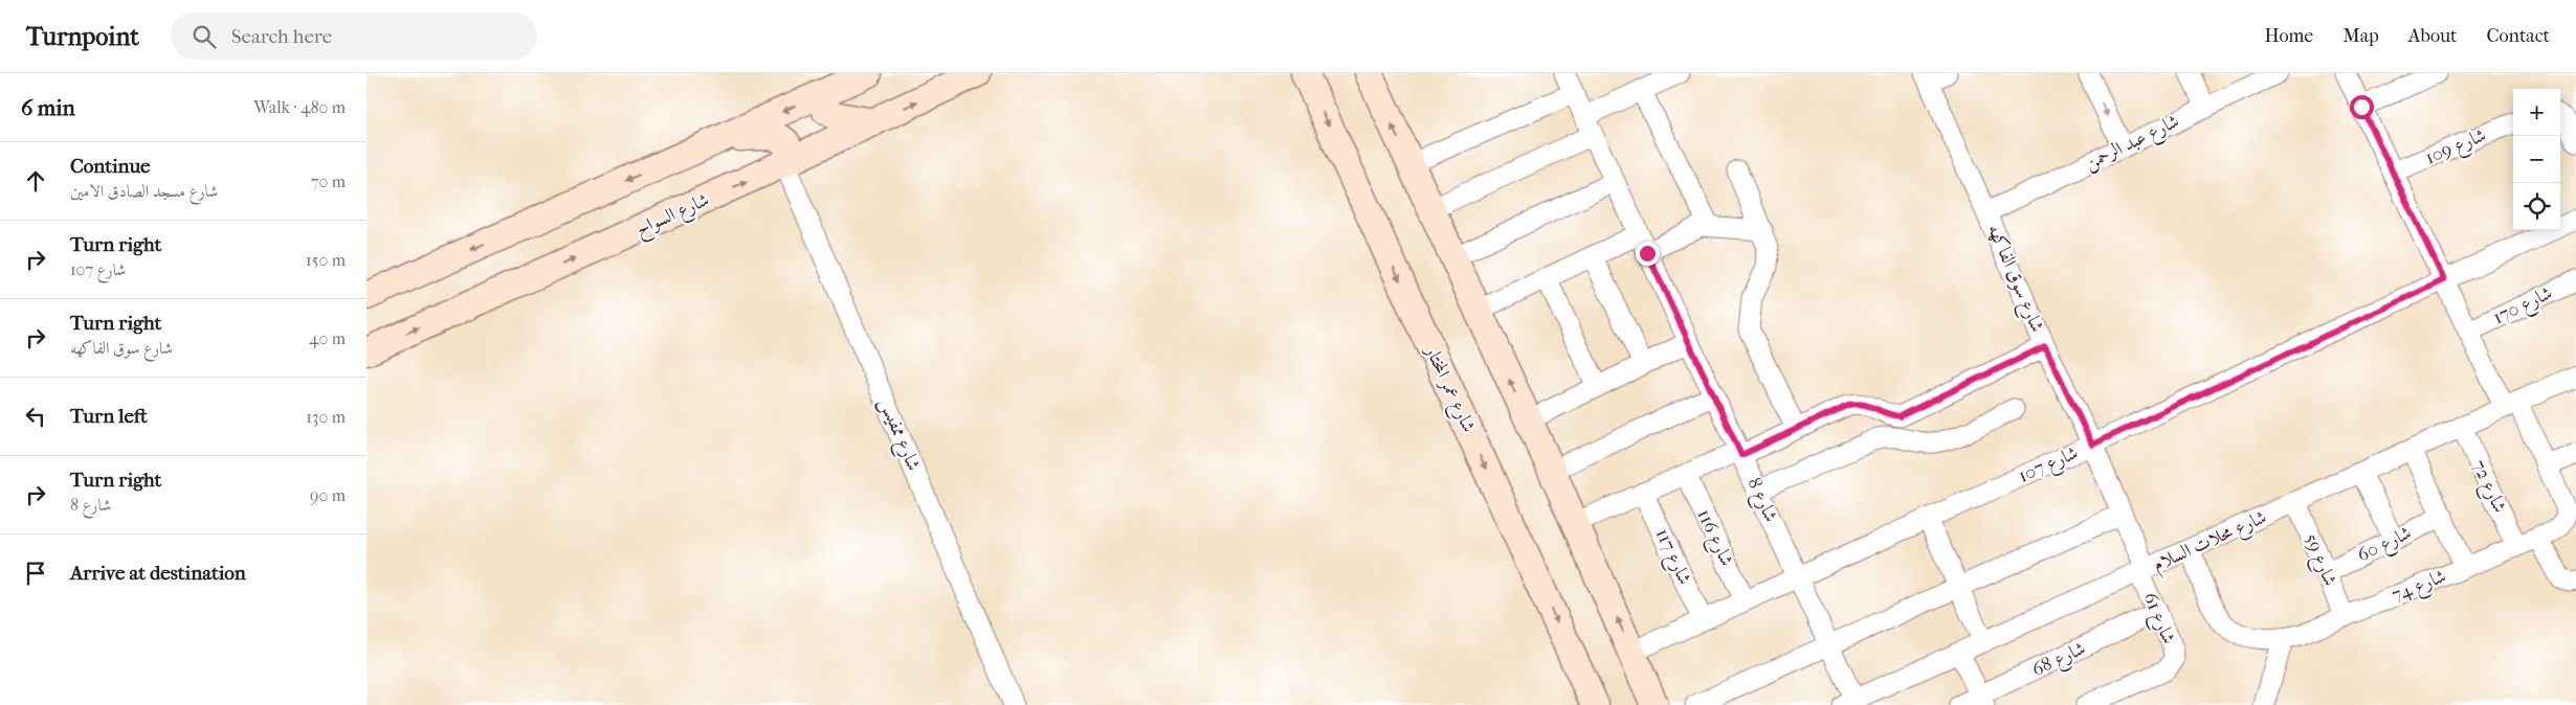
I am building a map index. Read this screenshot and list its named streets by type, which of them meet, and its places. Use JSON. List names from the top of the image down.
{
  "streets": {
    "main road": ["شارع السواح", "شارع عمر المختار"],
    "street": [
      "شارع عبد الرحمن",
      "شارع 109",
      "شارع سوق الفاكهه",
      "شارع 170",
      "شارع ممفيس",
      "شارع 107",
      "شارع 72",
      "شارع 8",
      "شارع 116",
      "شارع محلات السلام",
      "شارع 60",
      "شارع 117",
      "شارع 59",
      "شارع 74",
      "شارع 61",
      "شارع 68"
    ]
  },
  "crossings": [
    ["شارع عبد الرحمن", "شارع سوق الفاكهه"],
    ["شارع 109", "شارع 74"],
    ["شارع السواح", "شارع ممفيس"],
    ["شارع سوق الفاكهه", "شارع 107"],
    ["شارع سوق الفاكهه", "شارع محلات السلام"],
    ["شارع سوق الفاكهه", "شارع 61"],
    ["شارع 170", "شارع 74"],
    ["شارع 107", "شارع 8"],
    ["شارع 107", "شارع 116"],
    ["شارع 107", "شارع 117"],
    ["شارع 107", "شارع 74"],
    ["شارع 72", "شارع محلات السلام"],
    ["شارع 72", "شارع 74"],
    ["شارع 8", "شارع محلات السلام"],
    ["شارع محلات السلام", "شارع 59"],
    ["شارع محلات السلام", "شارع 74"],
    ["شارع محلات السلام", "شارع 61"],
    ["شارع 60", "شارع 59"],
    ["شارع 59", "شارع 74"],
    ["شارع 61", "شارع 68"]
  ],
  "page": {
    "header": "Turnpoint",
    "search": "Search here",
    "nav": [
      "Home",
      "Map",
      "About",
      "Contact"
    ],
    "heading": ["6 min", "Walk · 480 m"],
    "map_buttons": ["+", "−"],
    "list": [
      ["Continue", "شارع مسجد الصادق الامين", "70 m"],
      ["Turn right", "شارع 107", "150 m"],
      ["Turn right", "شارع سوق الفاكهه", "40 m"],
      ["Turn left", "130 m"],
      ["Turn right", "شارع 8", "90 m"],
      "Arrive at destination"
    ]
  }
}
